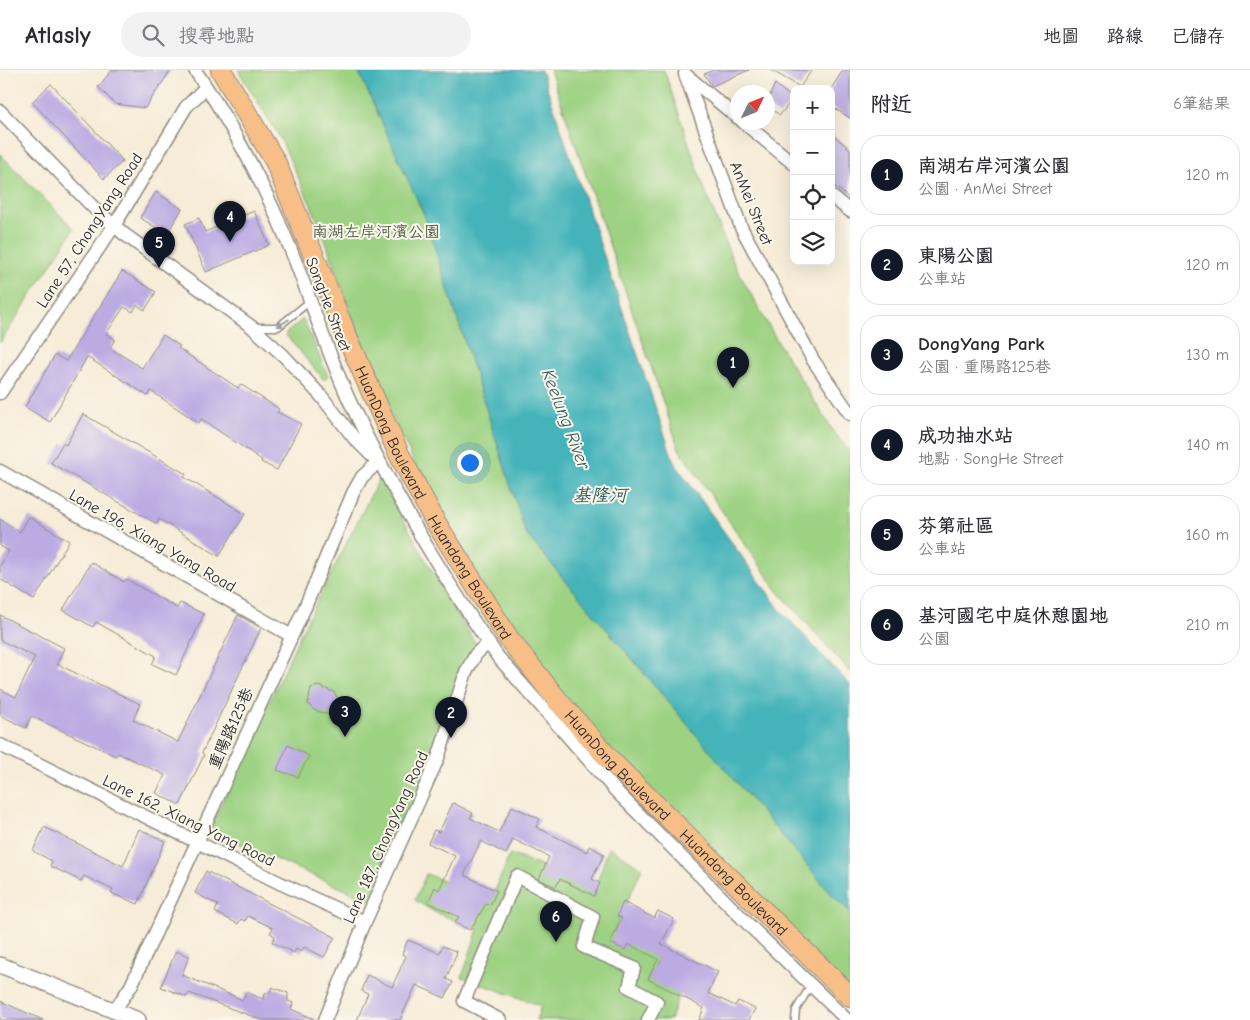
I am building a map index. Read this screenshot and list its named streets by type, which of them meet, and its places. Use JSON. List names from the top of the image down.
{
  "streets": {
    "highway": ["Huandong Boulevard"],
    "street": [
      "AnMei Street",
      "Lane 57, ChongYang Road",
      "SongHe Street",
      "Lane 196, Xiang Yang Road",
      "重陽路125巷",
      "Lane 162, Xiang Yang Road",
      "Lane 187, ChongYang Road"
    ]
  },
  "crossings": [
    ["Lane 57, ChongYang Road", "SongHe Street"],
    ["SongHe Street", "重陽路125巷"],
    ["SongHe Street", "Lane 187, ChongYang Road"],
    ["Lane 196, Xiang Yang Road", "重陽路125巷"],
    ["重陽路125巷", "Lane 162, Xiang Yang Road"],
    ["Lane 162, Xiang Yang Road", "Lane 187, ChongYang Road"]
  ],
  "water": ["Keelung River", "基隆河"],
  "parks": ["南湖左岸河濱公園"],
  "north": "top right",
  "page": {
    "header": "Atlasly",
    "search": "搜尋地點",
    "nav": ["地圖", "路線", "已儲存"],
    "heading": ["附近", "6筆結果"],
    "map_buttons": ["+", "−"],
    "list": [
      {
        "mark": "1",
        "name": "南湖右岸河濱公園",
        "note": "公園 · AnMei Street",
        "value": "120 m"
      },
      {
        "mark": "2",
        "name": "東陽公園",
        "note": "公車站",
        "value": "120 m"
      },
      {
        "mark": "3",
        "name": "DongYang Park",
        "note": "公園 · 重陽路125巷",
        "value": "130 m"
      },
      {
        "mark": "4",
        "name": "成功抽水站",
        "note": "地點 · SongHe Street",
        "value": "140 m"
      },
      {
        "mark": "5",
        "name": "芬第社區",
        "note": "公車站",
        "value": "160 m"
      },
      {
        "mark": "6",
        "name": "基河國宅中庭休憩園地",
        "note": "公園",
        "value": "210 m"
      }
    ],
    "pins": [
      "4",
      "5",
      "1",
      "3",
      "2",
      "6"
    ]
  }
}
